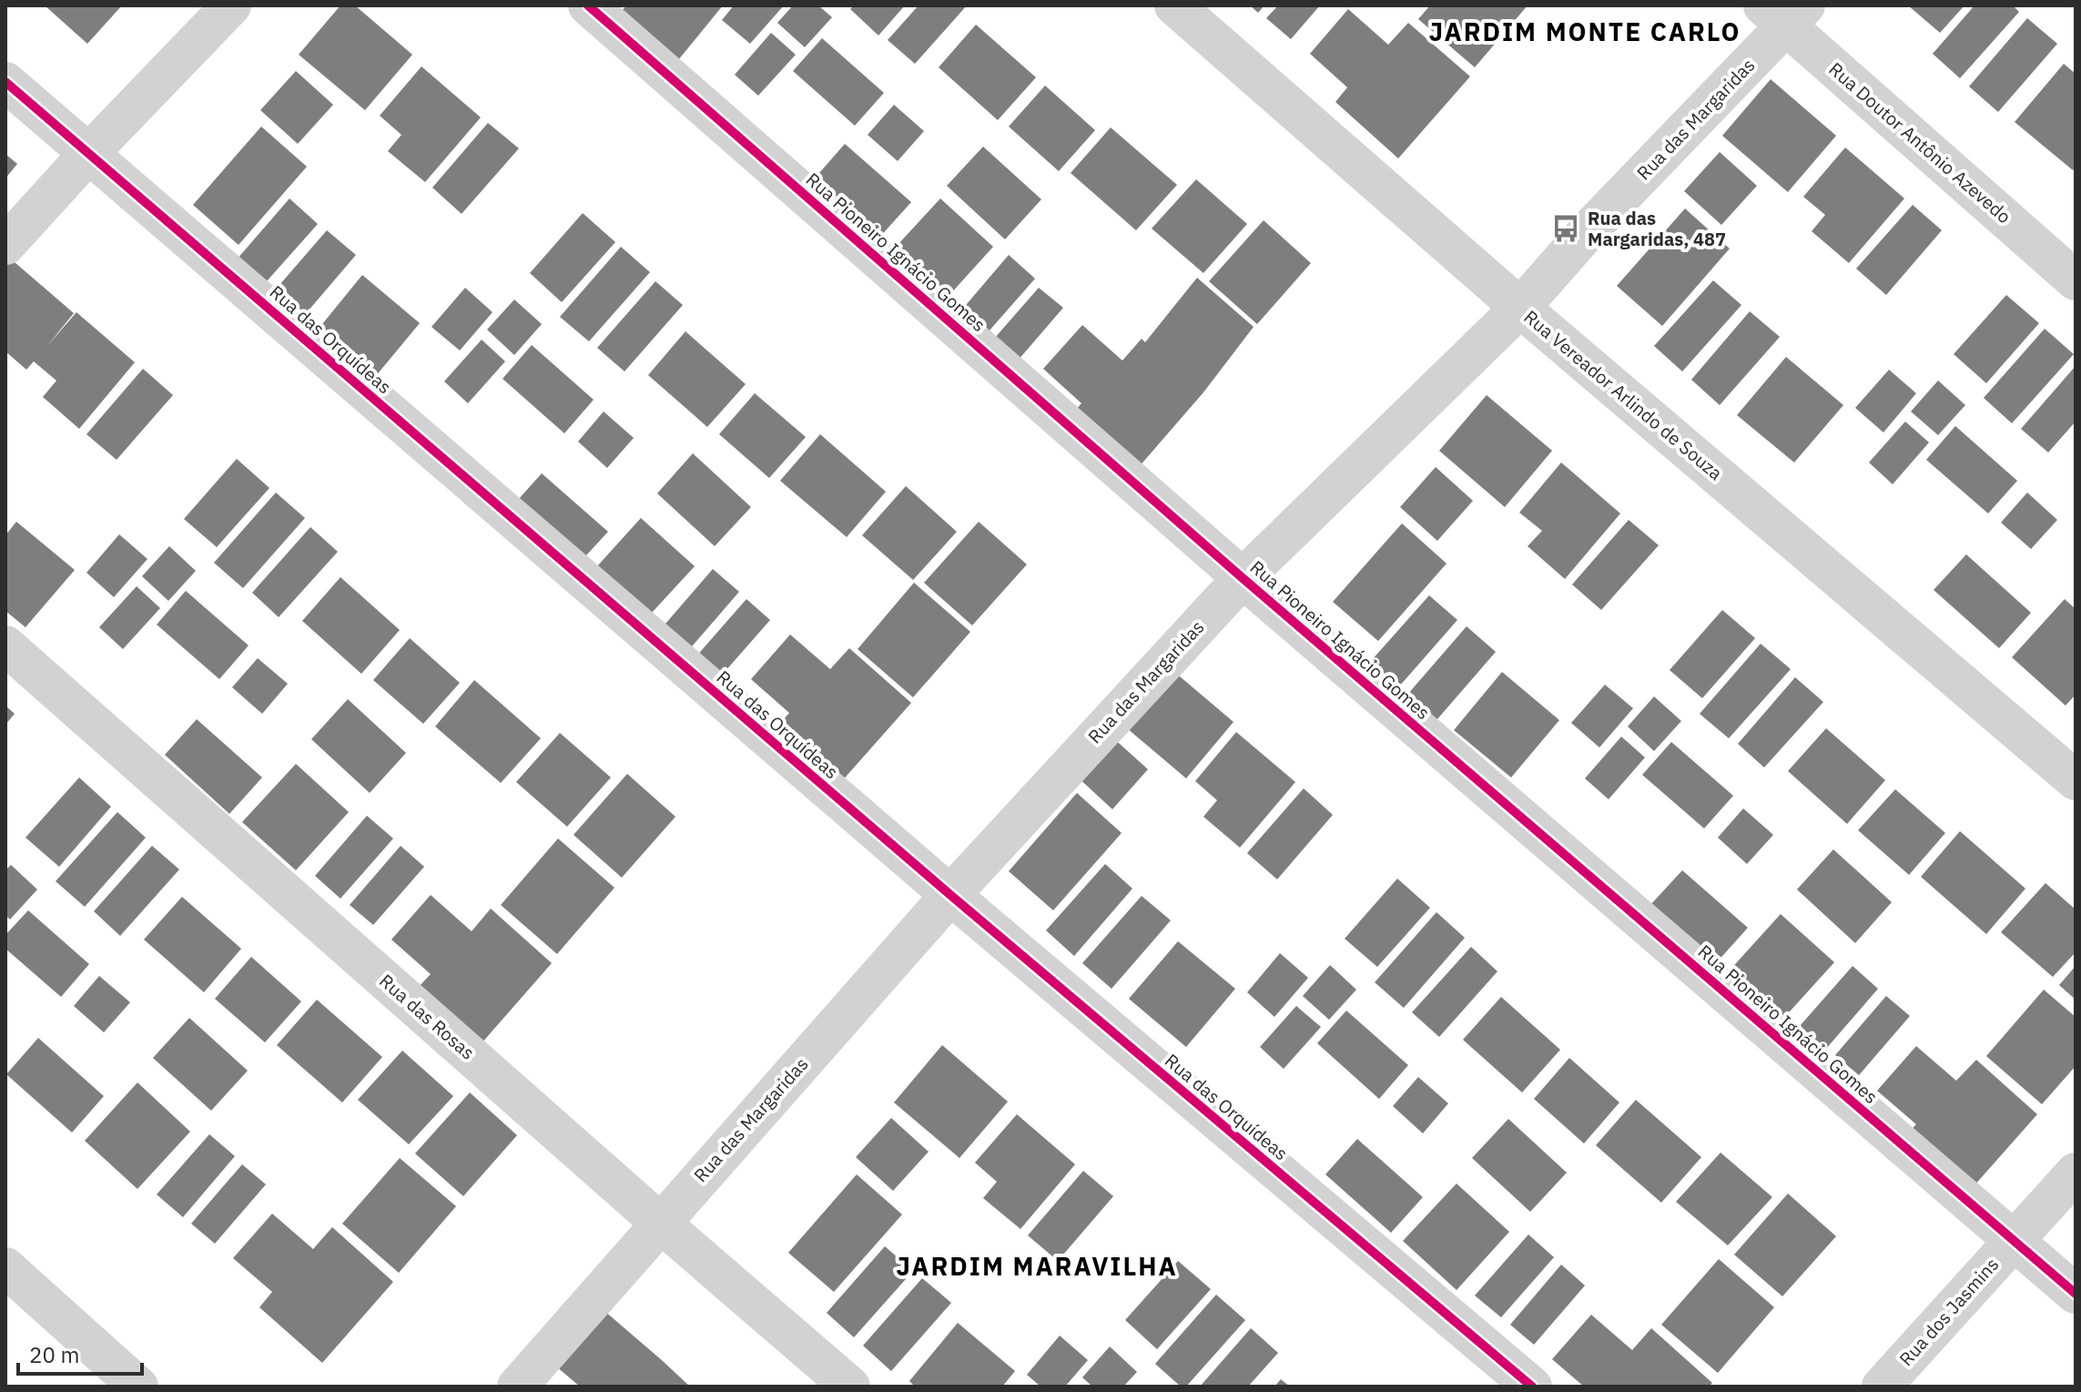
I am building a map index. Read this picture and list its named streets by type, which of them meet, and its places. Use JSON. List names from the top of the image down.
{
  "streets": {
    "street": [
      "Rua das Margaridas",
      "Rua Doutor Antônio Azevedo",
      "Rua Pioneiro Ignácio Gomes",
      "Rua das Orquídeas",
      "Rua Vereador Arlindo de Souza",
      "Rua das Rosas",
      "Rua dos Jasmins"
    ]
  },
  "crossings": [
    ["Rua das Margaridas", "Rua Doutor Antônio Azevedo"],
    ["Rua das Margaridas", "Rua Pioneiro Ignácio Gomes"],
    ["Rua das Margaridas", "Rua das Orquídeas"],
    ["Rua das Margaridas", "Rua Vereador Arlindo de Souza"],
    ["Rua das Margaridas", "Rua das Rosas"],
    ["Rua Pioneiro Ignácio Gomes", "Rua dos Jasmins"]
  ],
  "districts": ["JARDIM MONTE CARLO", "JARDIM MARAVILHA"],
  "places": {
    "bus stop": ["Rua das Margaridas, 487"]
  },
  "scale_bar": "20 m"
}
